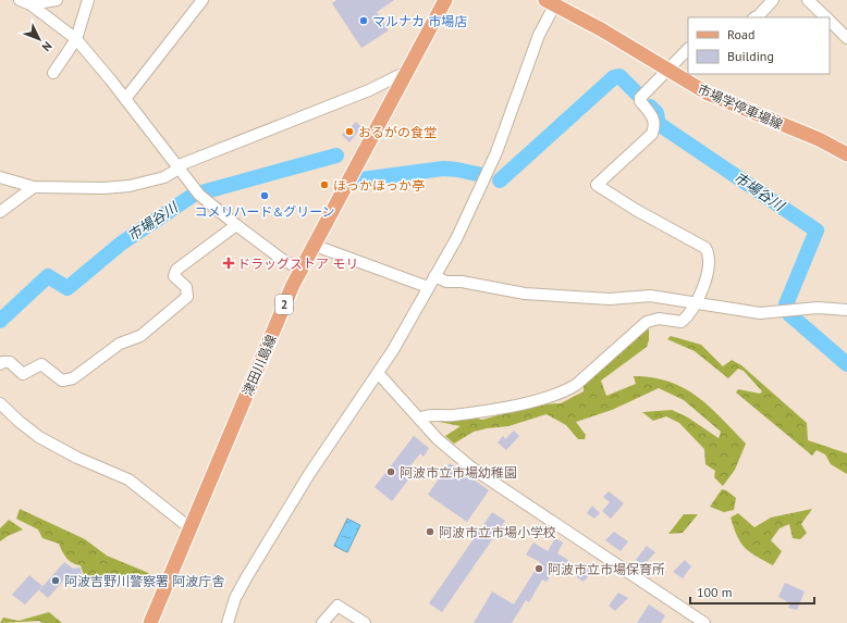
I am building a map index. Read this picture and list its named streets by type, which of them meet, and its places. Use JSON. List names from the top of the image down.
{
  "streets": {
    "main road": ["市場学停車場線", "2", "津田川島線"]
  },
  "water": ["市場谷川"],
  "places": {
    "other": [
      "マルナカ 市場店",
      "おるがの食堂",
      "ほっかほっか亭",
      "コメリハード&グリーン",
      "阿波市立市場幼稚園",
      "阿波市立市場小学校",
      "阿波市立市場保育所",
      "阿波吉野川警察署 阿波庁舎"
    ],
    "health": ["ドラッグストア モリ"]
  },
  "legend": ["Road", "Building"],
  "scale_bar": "100 m",
  "north": "bottom right"
}
